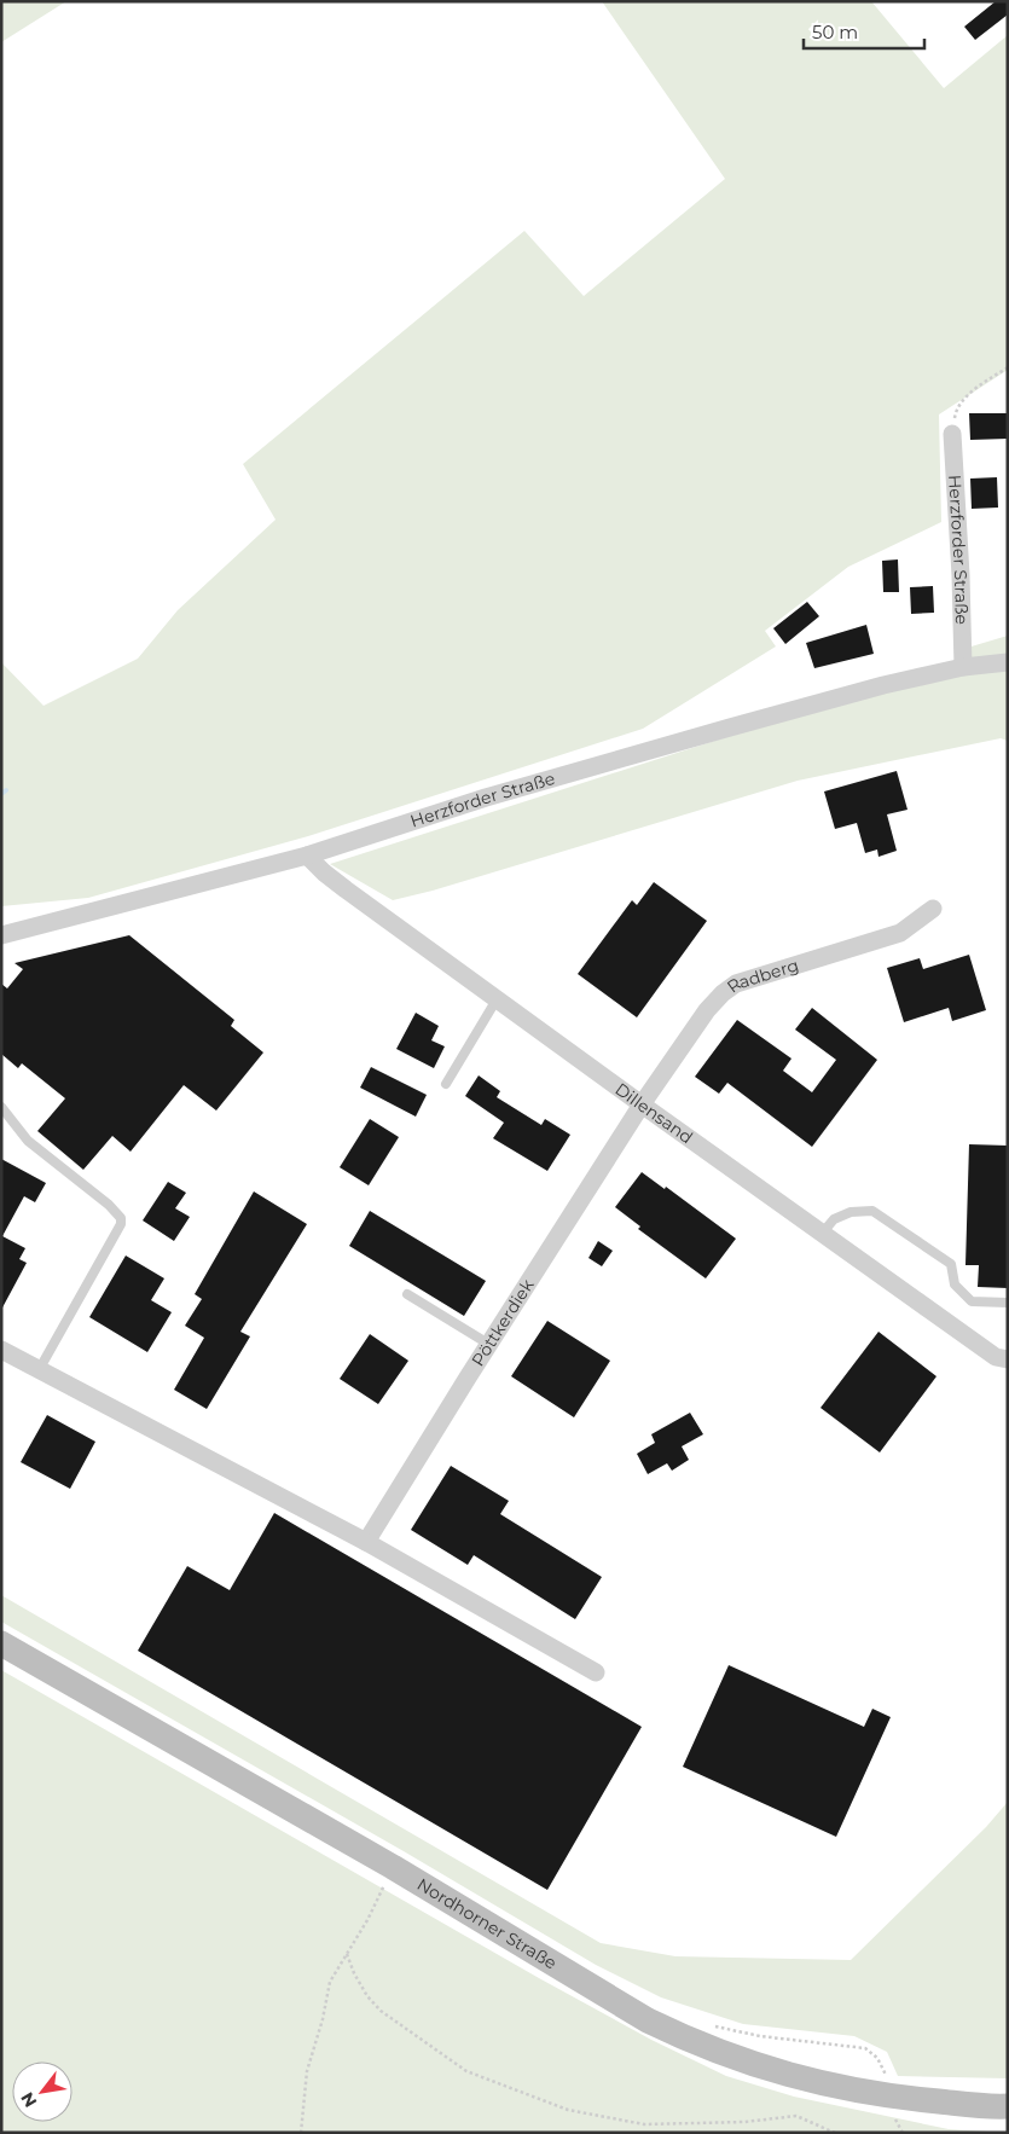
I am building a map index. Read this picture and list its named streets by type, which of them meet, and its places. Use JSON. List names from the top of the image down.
{
  "streets": {
    "main road": ["Nordhorner Straße"],
    "street": [
      "Herzforder Straße",
      "Radberg",
      "Dillensand",
      "Pöttkerdiek"
    ]
  },
  "crossings": [
    ["Herzforder Straße", "Dillensand"],
    ["Radberg", "Dillensand"],
    ["Radberg", "Pöttkerdiek"],
    ["Dillensand", "Pöttkerdiek"]
  ],
  "scale_bar": "50 m",
  "north": "bottom left"
}
